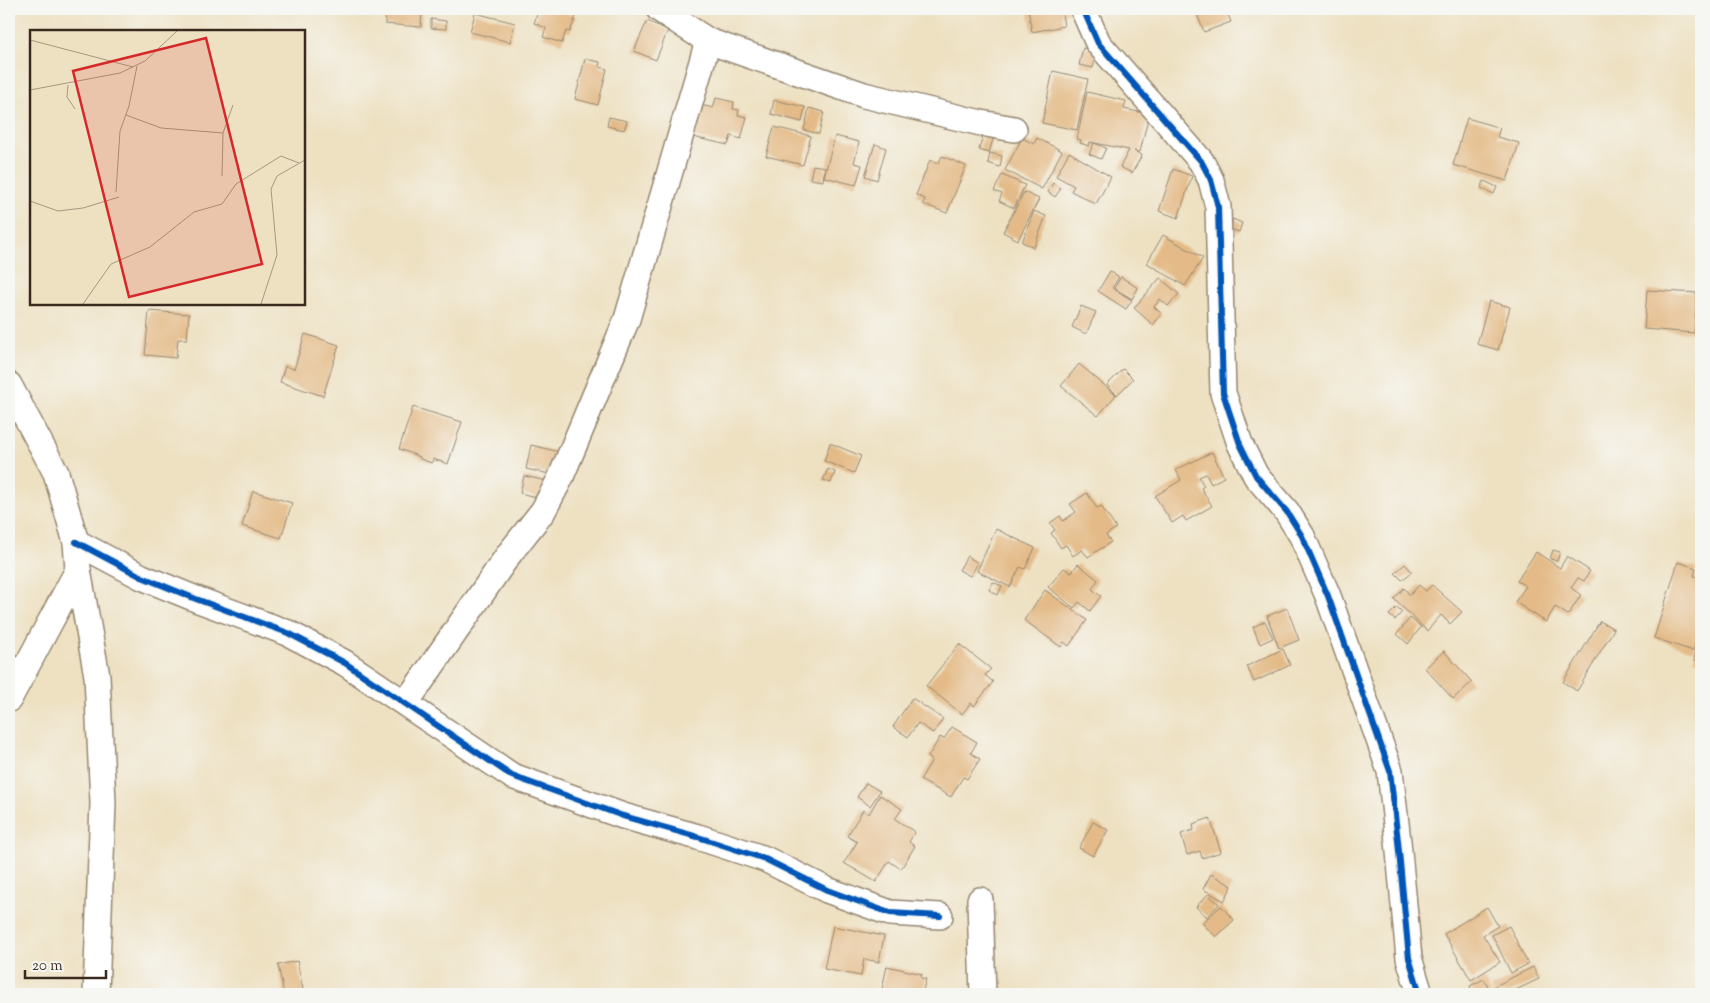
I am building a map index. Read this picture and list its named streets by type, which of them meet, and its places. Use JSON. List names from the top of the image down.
{
  "scale_bar": "20 m"
}
